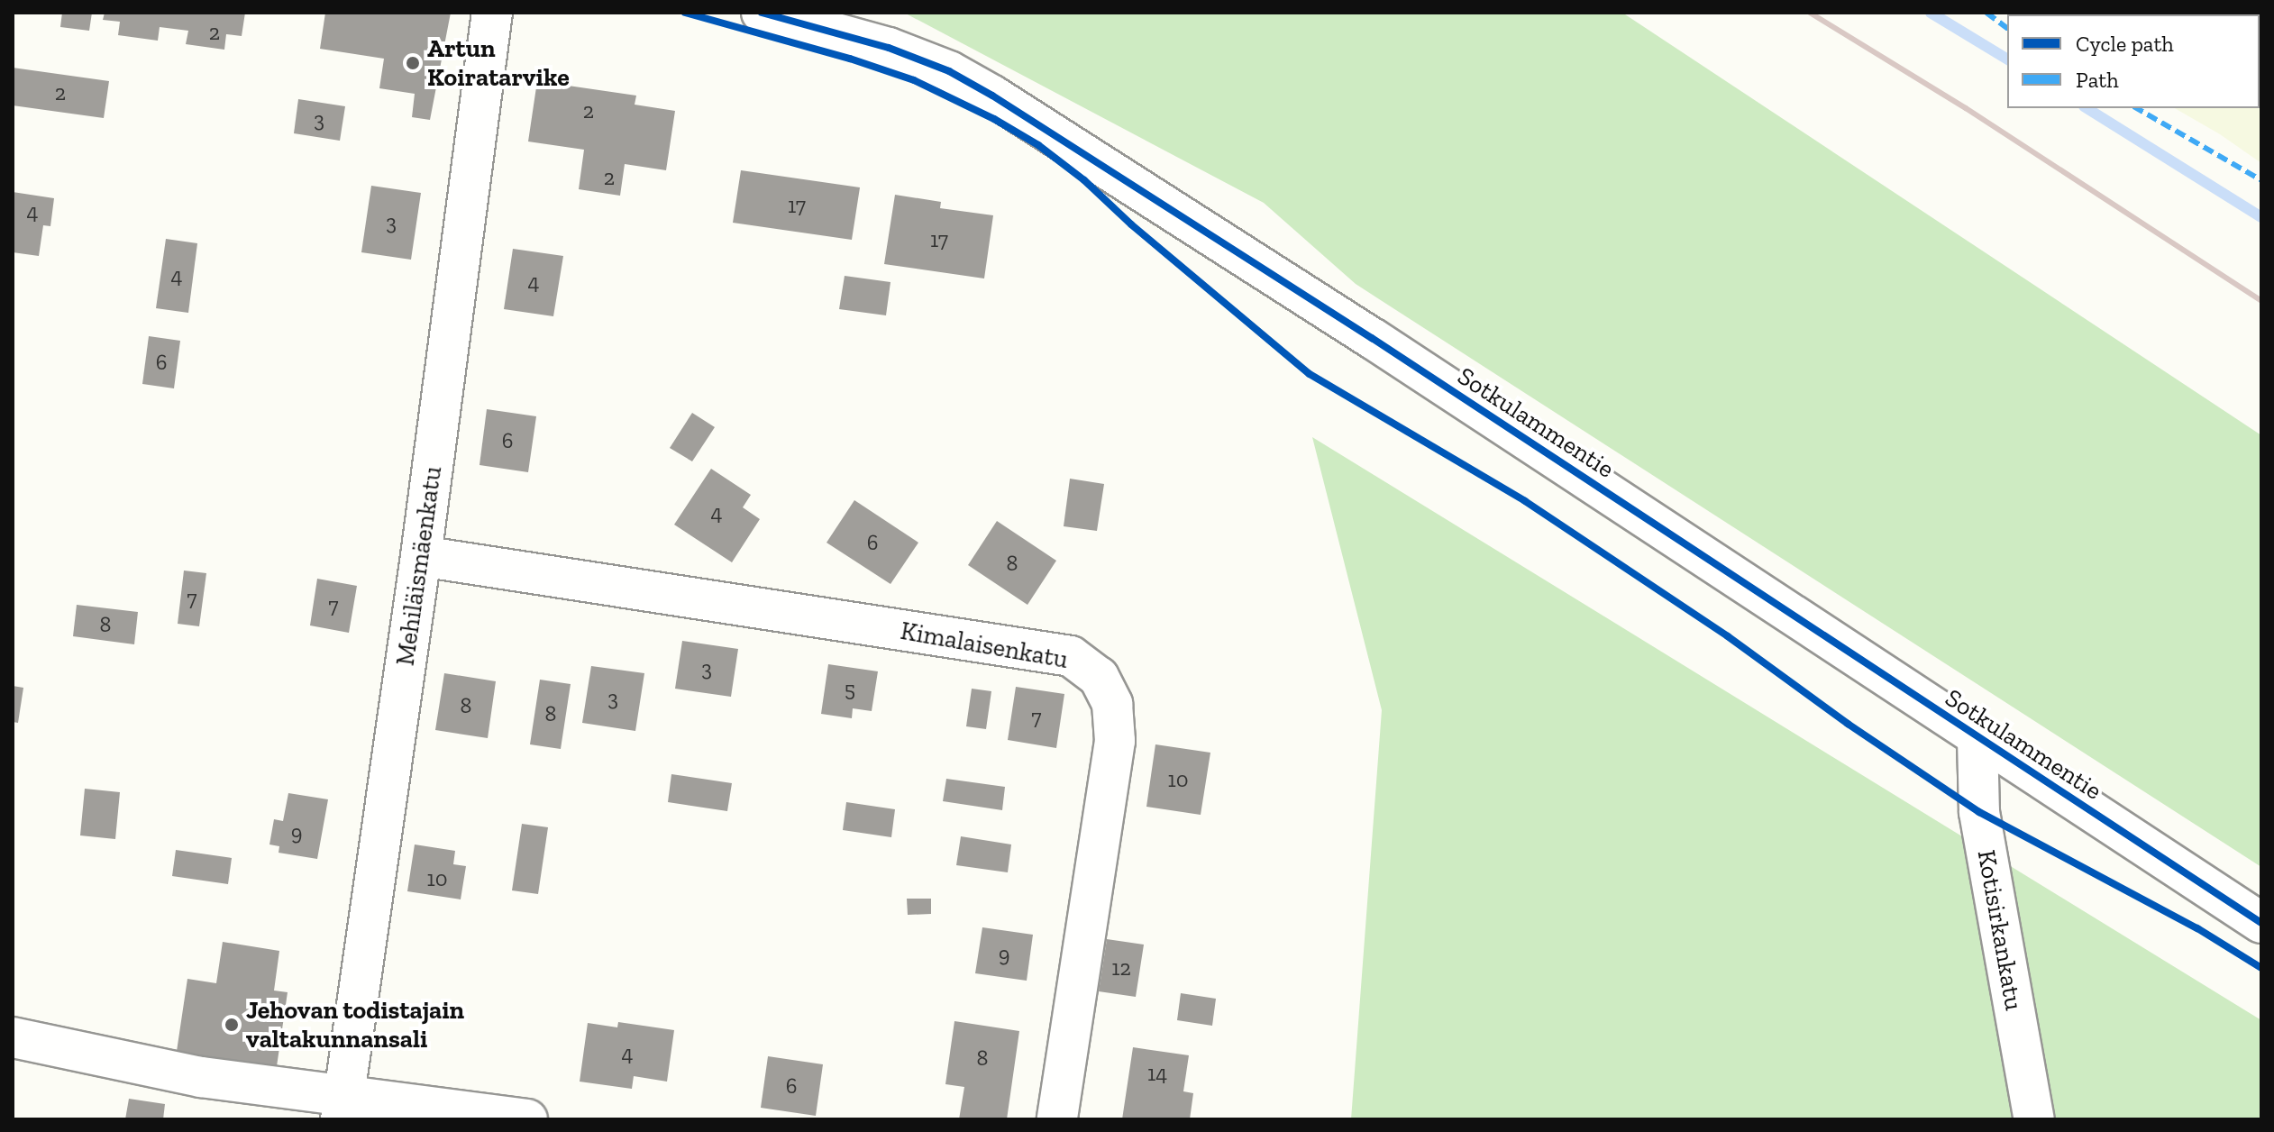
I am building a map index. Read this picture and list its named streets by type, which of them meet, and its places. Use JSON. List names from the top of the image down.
{
  "streets": {
    "street": [
      "Sotkulammentie",
      "Mehiläismäenkatu",
      "Kimalaisenkatu",
      "Kotisirkankatu"
    ]
  },
  "crossings": [
    ["Sotkulammentie", "Kotisirkankatu"],
    ["Mehiläismäenkatu", "Kimalaisenkatu"]
  ],
  "places": ["Artun Koiratarvike", "Jehovan todistajain valtakunnansali"],
  "house_numbers": [
    "2",
    "2",
    "2",
    "3",
    "2",
    "17",
    "4",
    "3",
    "17",
    "4",
    "4",
    "6",
    "6",
    "4",
    "6",
    "8",
    "7",
    "7",
    "8",
    "3",
    "5",
    "3",
    "8",
    "8",
    "7",
    "10",
    "9",
    "10",
    "9",
    "12",
    "4",
    "8",
    "14",
    "6"
  ],
  "legend": ["Cycle path", "Path"]
}
